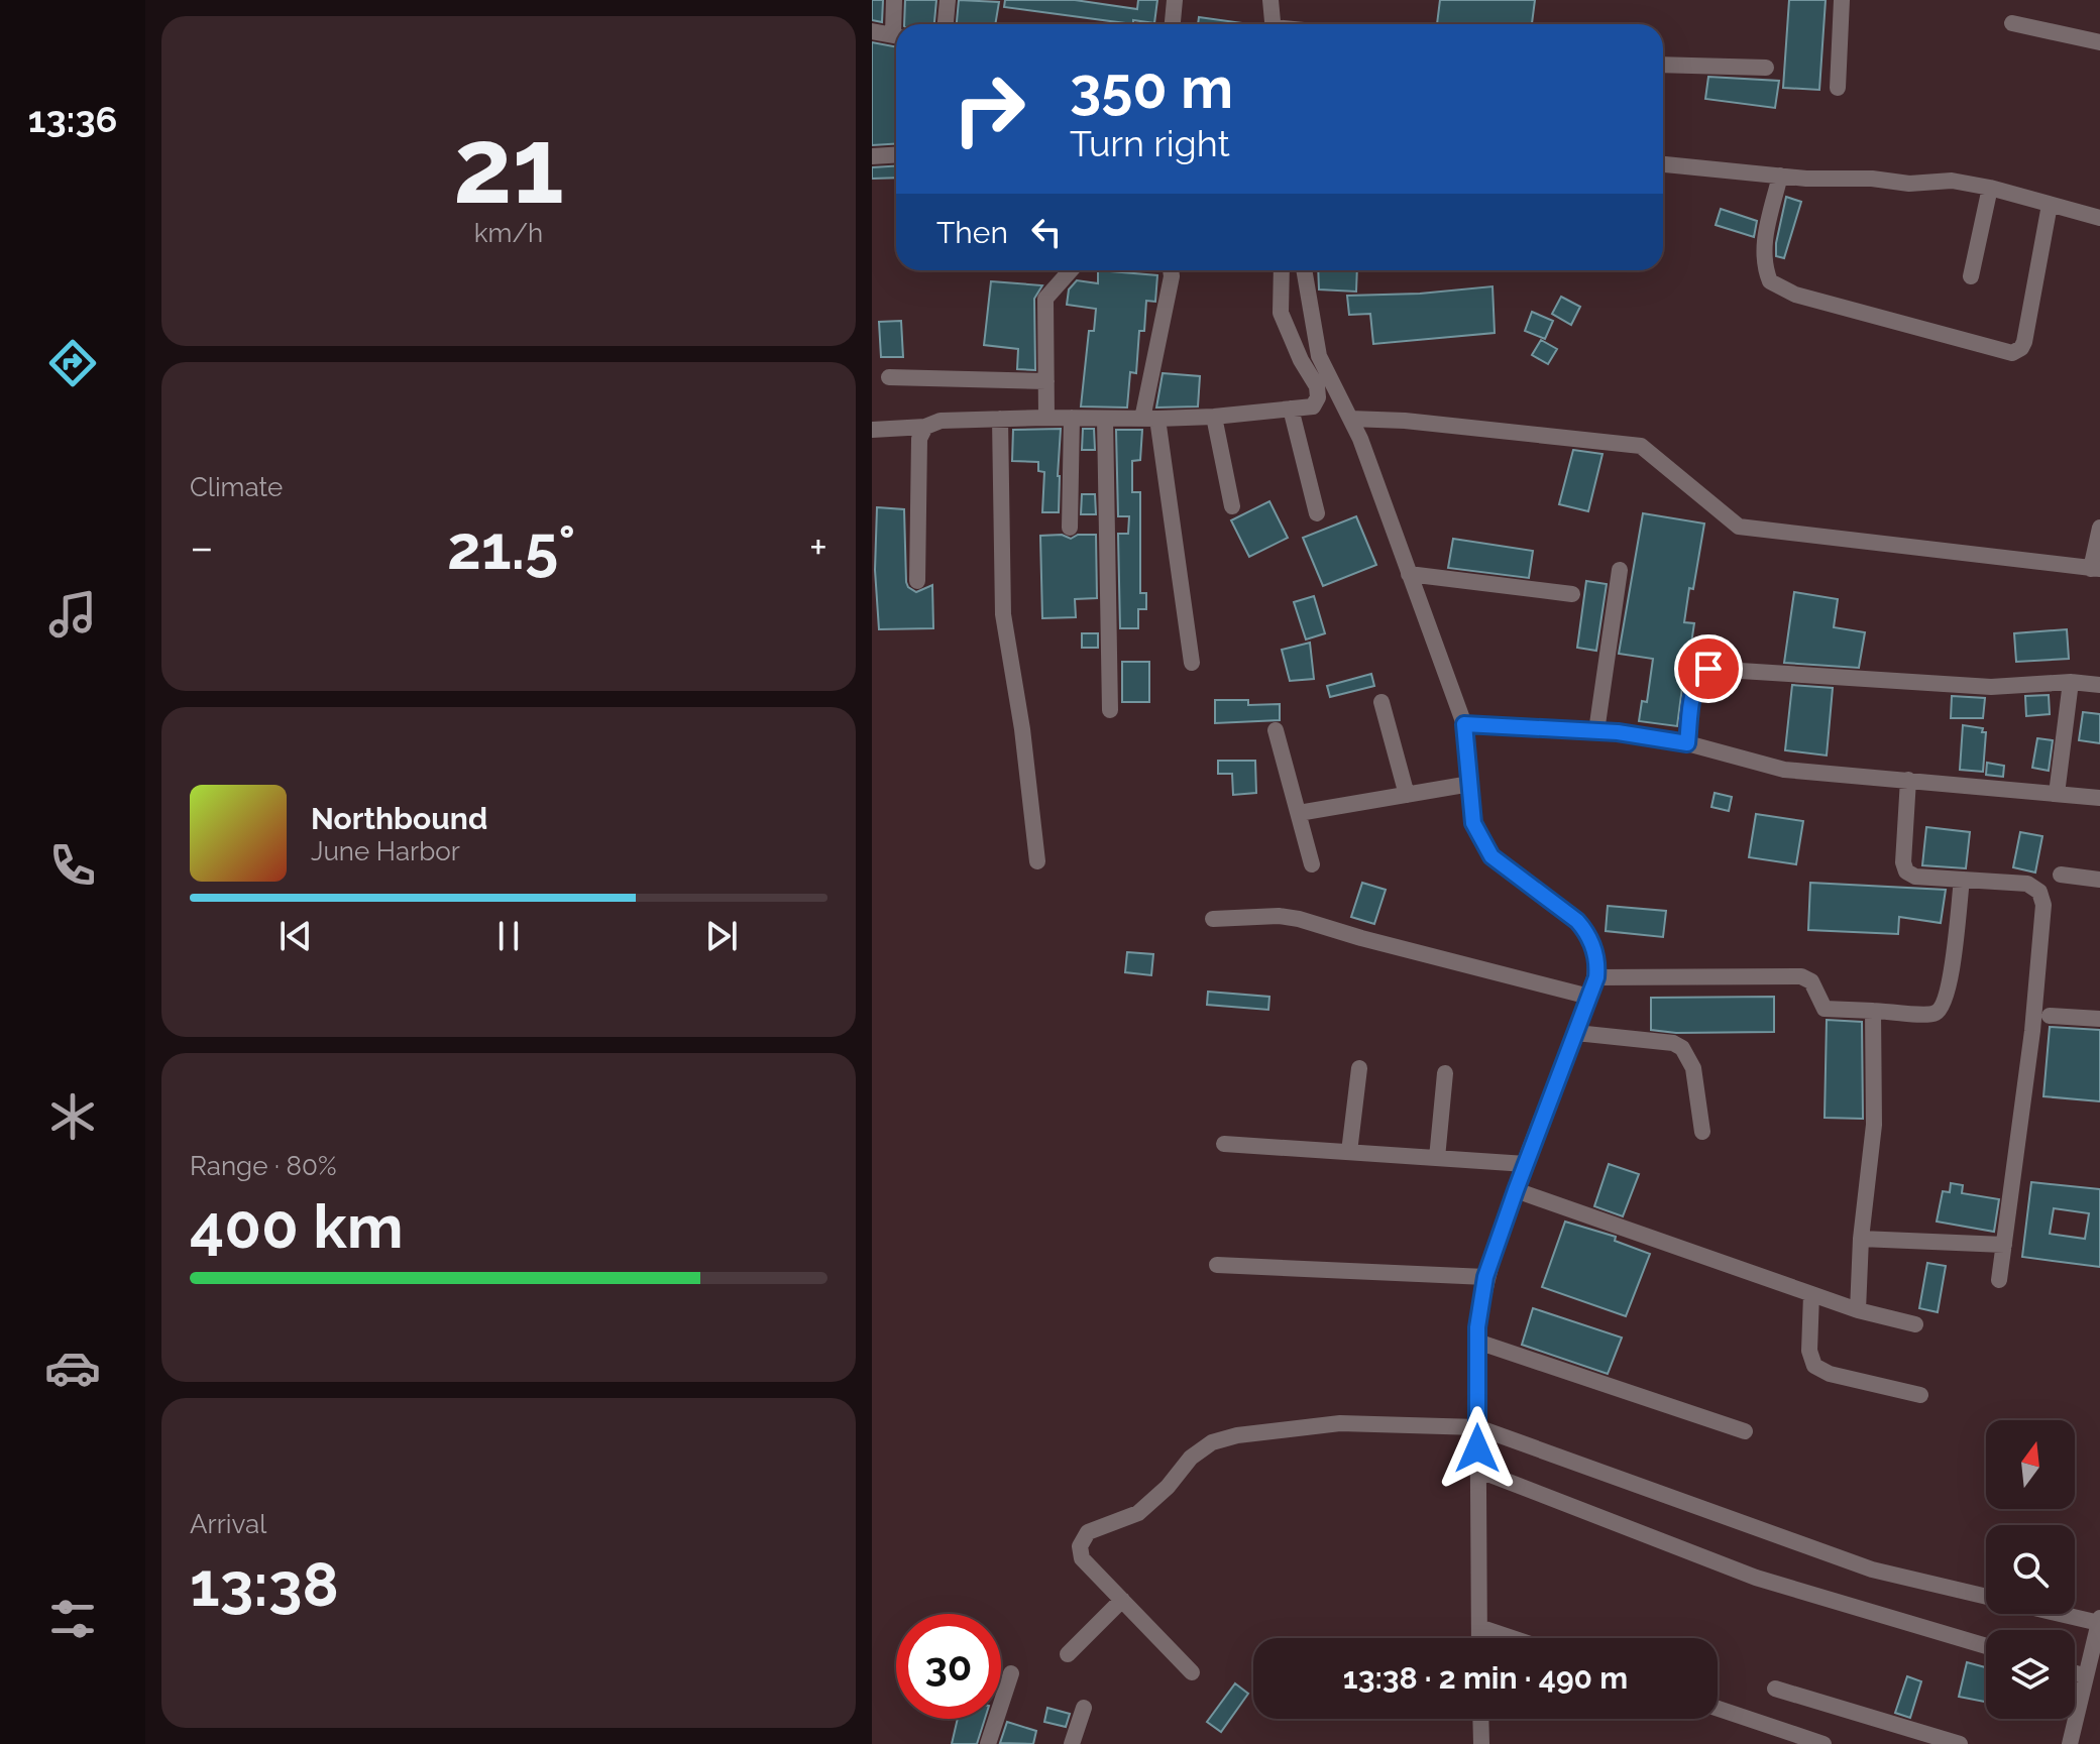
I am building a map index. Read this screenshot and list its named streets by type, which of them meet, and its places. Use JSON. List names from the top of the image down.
{
  "north": "top",
  "page": {
    "tabs": "13:36",
    "tile": [
      ["21", "km/h"],
      "Climate",
      ["Range · 80%", "400 km"],
      ["Arrival", "13:38"]
    ],
    "turn": ["350 m", "Turn right"],
    "then": "Then",
    "heat": ["−", "21.5°", "+"],
    "song": ["Northbound", "June Harbor"],
    "limit": "30",
    "trip": "13:38 · 2 min · 490 m"
  }
}
